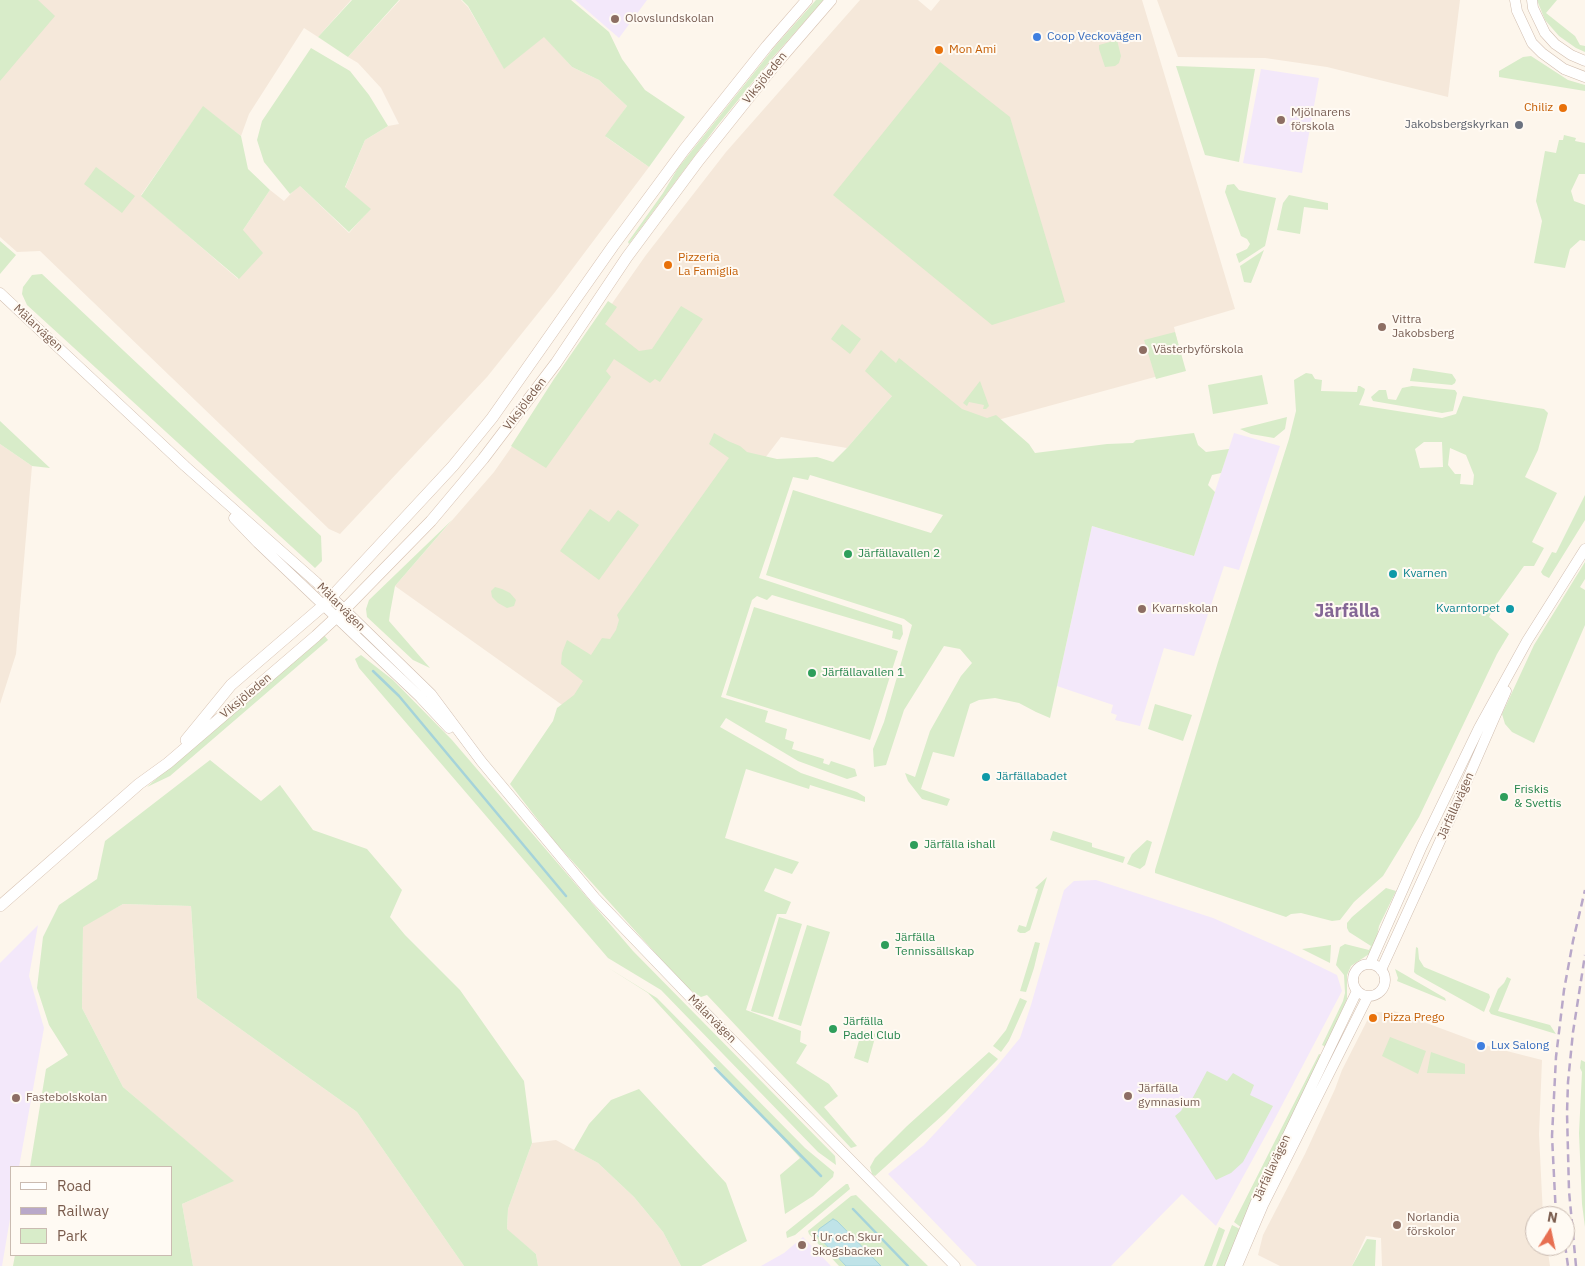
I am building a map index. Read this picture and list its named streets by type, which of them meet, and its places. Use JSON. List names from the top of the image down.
{
  "streets": {
    "main road": ["Viksjöleden"],
    "street": ["Mälarvägen", "Järfällavägen"]
  },
  "crossings": [
    ["Viksjöleden", "Mälarvägen"]
  ],
  "districts": ["Järfälla"],
  "places": [
    "Olovslundskolan",
    "Coop Veckovägen",
    "Mon Ami",
    "Chiliz",
    "Mjölnarens förskola",
    "Jakobsbergskyrkan",
    "Pizzeria La Famiglia",
    "Vittra Jakobsberg",
    "Västerbyförskola",
    "Järfällavallen 2",
    "Kvarnen",
    "Kvarnskolan",
    "Kvarntorpet",
    "Järfällavallen 1",
    "Järfällabadet",
    "Friskis & Svettis",
    "Järfälla ishall",
    "Järfälla Tennissällskap",
    "Pizza Prego",
    "Järfälla Padel Club",
    "Lux Salong",
    "Järfälla gymnasium",
    "Fastebolskolan",
    "Norlandia förskolor",
    "I Ur och Skur Skogsbacken"
  ],
  "legend": ["Road", "Railway", "Park"],
  "north": "top"
}
